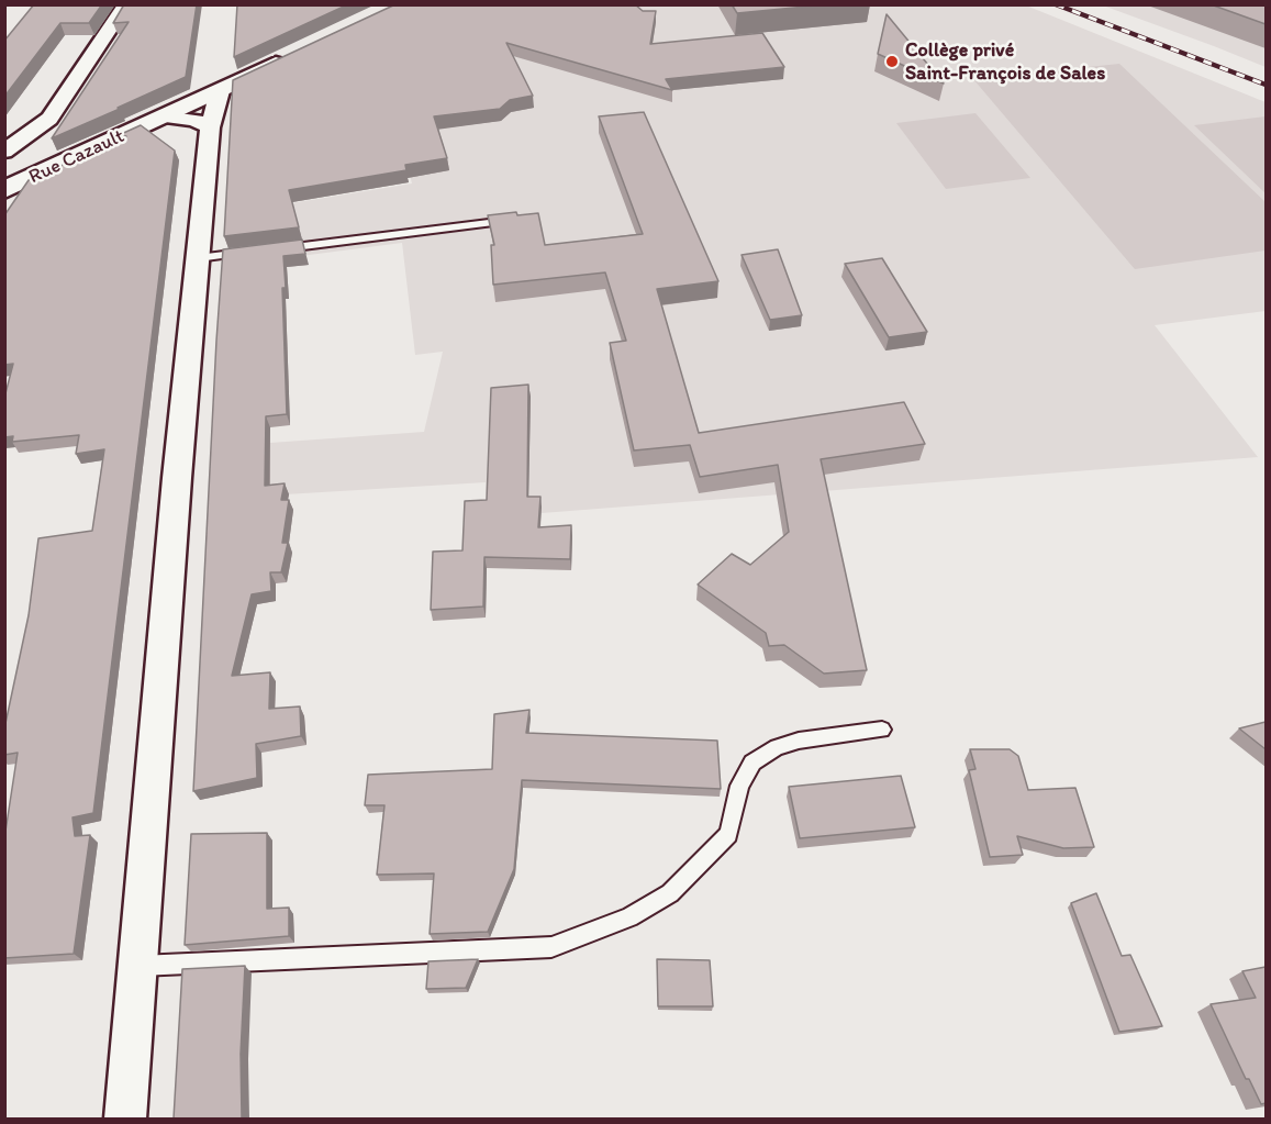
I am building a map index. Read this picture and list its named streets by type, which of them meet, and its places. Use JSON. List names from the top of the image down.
{
  "streets": {
    "street": ["Rue Cazault"]
  },
  "places": ["Collège privé Saint-François de Sales"]
}
